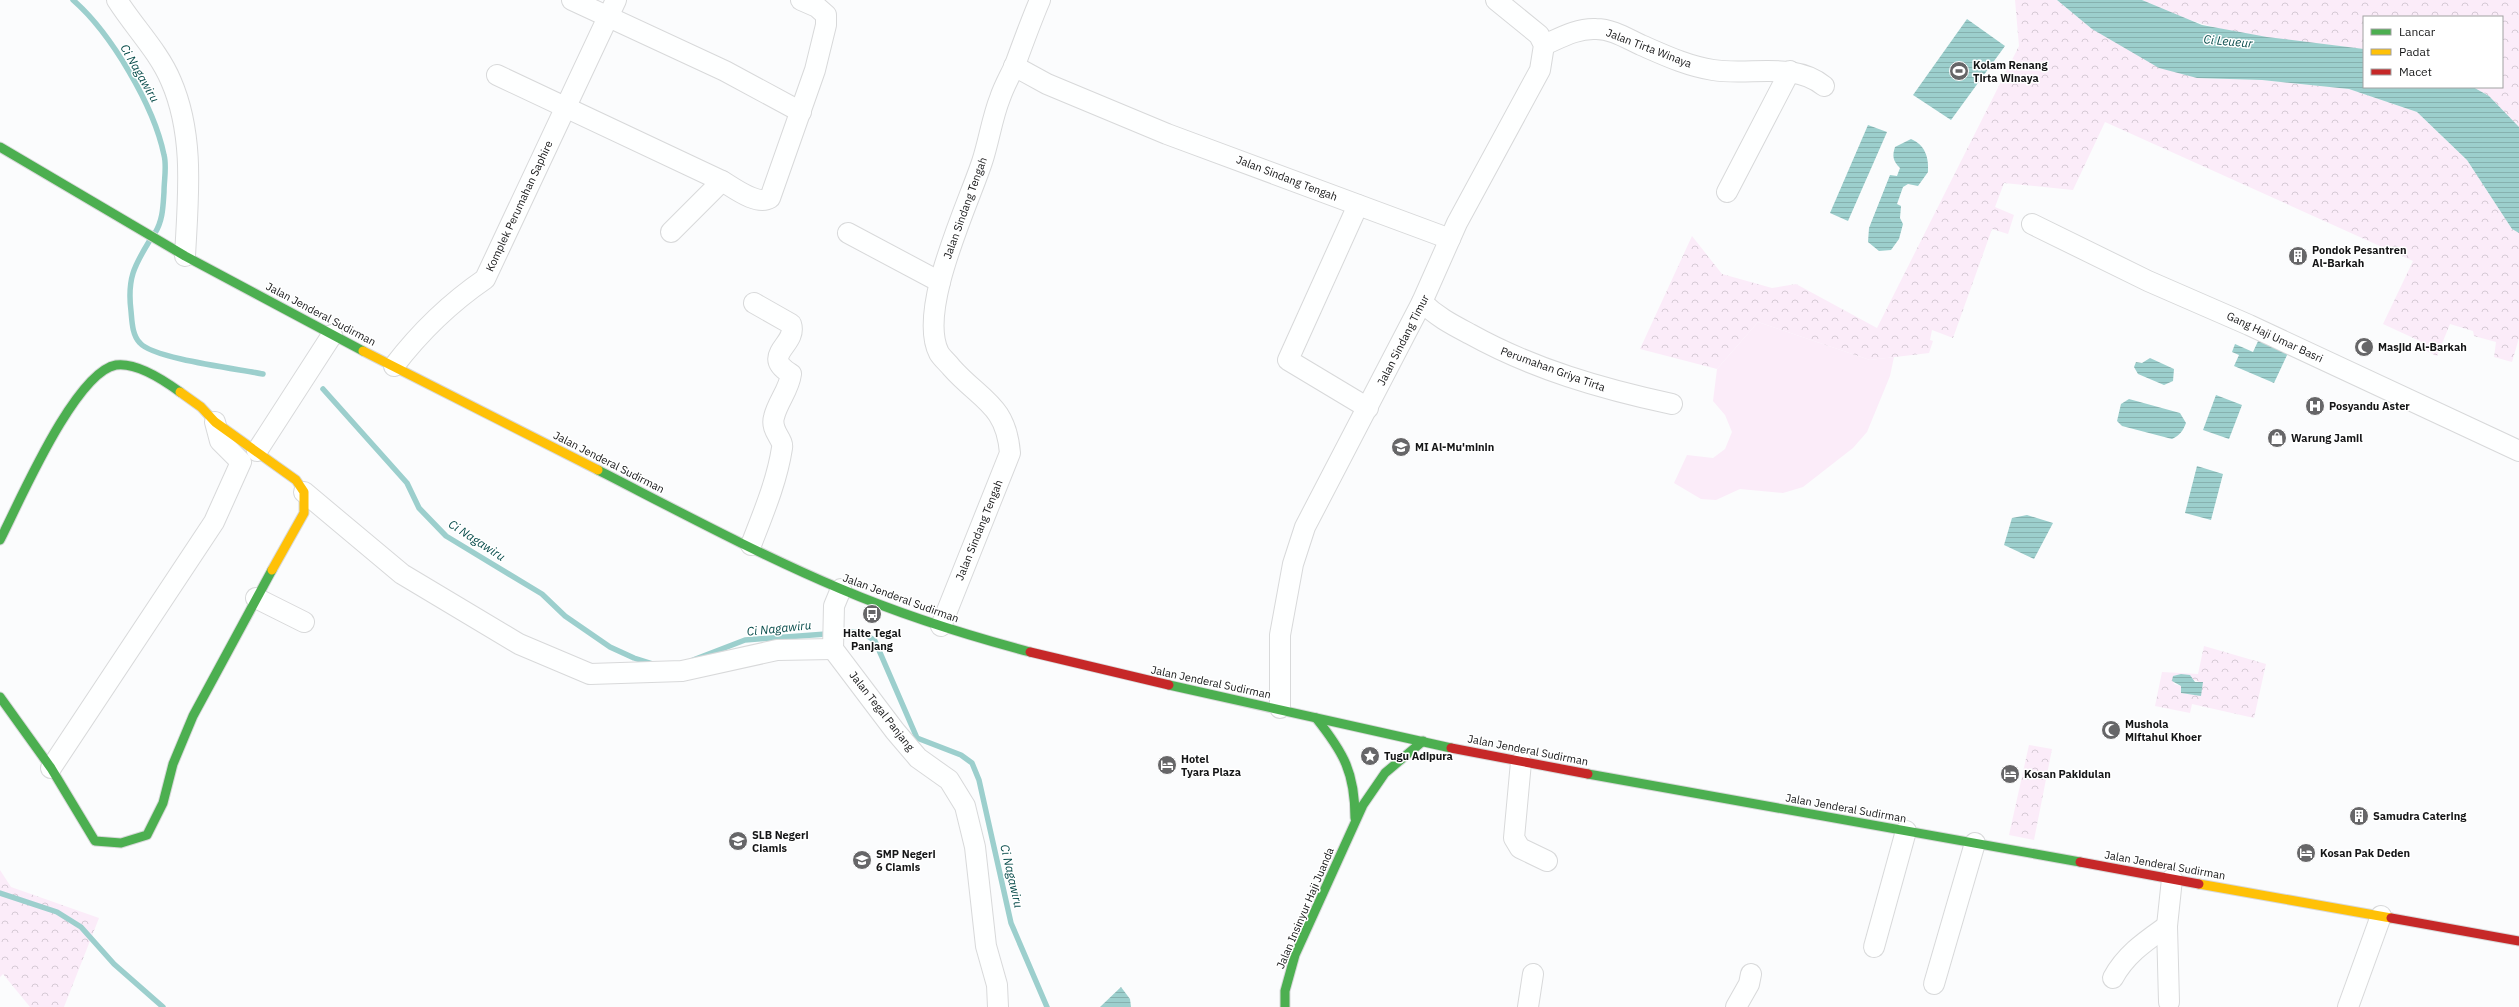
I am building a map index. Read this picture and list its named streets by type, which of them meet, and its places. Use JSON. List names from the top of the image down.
{
  "streets": {
    "main road": ["Jalan Jenderal Sudirman", "Jalan Insinyur Haji Juanda"],
    "street": [
      "Jalan Tirta Winaya",
      "Jalan Sindang Tengah",
      "Komplek Perumahan Saphire",
      "Gang Haji Umar Basri",
      "Jalan Sindang Timur",
      "Perumahan Griya Tirta",
      "Jalan Tegal Panjang"
    ]
  },
  "crossings": [
    ["Jalan Tirta Winaya", "Jalan Sindang Timur"],
    ["Jalan Sindang Tengah", "Jalan Jenderal Sudirman"],
    ["Jalan Sindang Tengah", "Jalan Sindang Timur"],
    ["Komplek Perumahan Saphire", "Jalan Jenderal Sudirman"],
    ["Jalan Jenderal Sudirman", "Jalan Sindang Timur"],
    ["Jalan Jenderal Sudirman", "Jalan Insinyur Haji Juanda"],
    ["Jalan Sindang Timur", "Perumahan Griya Tirta"]
  ],
  "water": ["Ci Leueur", "Ci Nagawiru"],
  "places": {
    "sports": ["Kolam Renang Tirta Winaya"],
    "building": ["Pondok Pesantren Al-Barkah", "Samudra Catering"],
    "mosque": ["Masjid Al-Barkah", "Mushola Miftahul Khoer"],
    "hospital": ["Posyandu Aster"],
    "shop": ["Warung Jamil"],
    "school or university": ["MI Al-Mu'minin", "SLB Negeri Ciamis", "SMP Negeri 6 Ciamis"],
    "bus stop": ["Halte Tegal Panjang"],
    "place": ["Tugu Adipura"],
    "hotel": ["Hotel Tyara Plaza", "Kosan Pakidulan", "Kosan Pak Deden"]
  },
  "legend": ["Lancar", "Padat", "Macet"]
}
